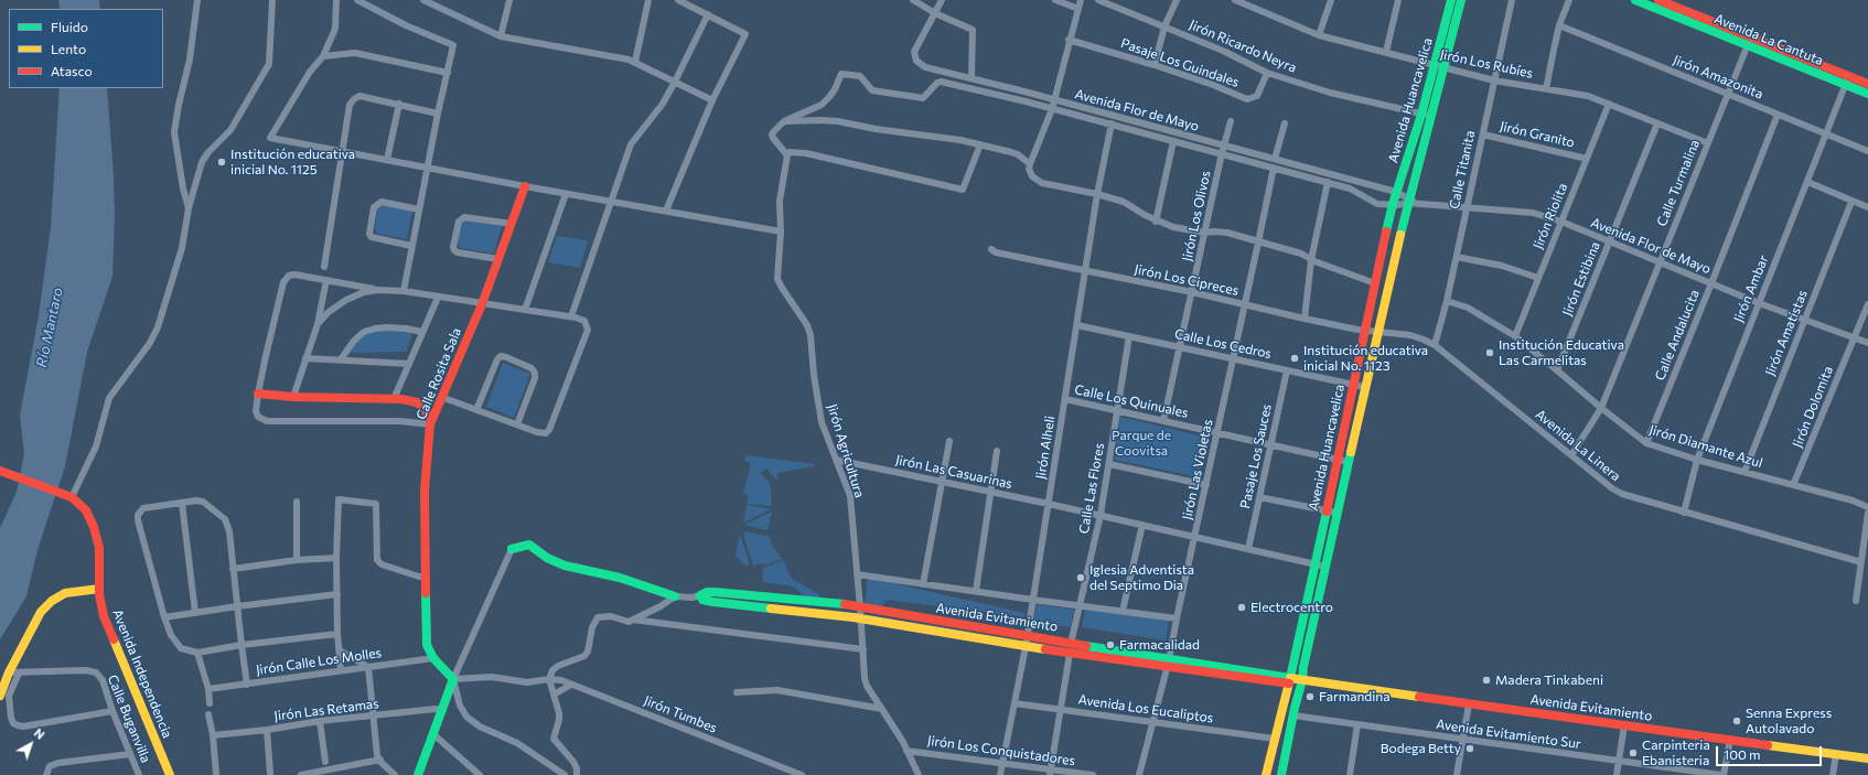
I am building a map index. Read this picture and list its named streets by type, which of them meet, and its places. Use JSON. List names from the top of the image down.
{
  "streets": {
    "main road": [
      "Avenida La Cantuta",
      "Avenida Huancavelica",
      "Calle Rosita Sala",
      "Avenida Evitamiento",
      "Avenida Independencia"
    ],
    "street": [
      "Jirón Ricardo Neyra",
      "Pasaje Los Guindales",
      "Jirón Los Rubíes",
      "Jirón Amazonita",
      "Avenida Flor de Mayo",
      "Jirón Granito",
      "Calle Titanita",
      "Calle Turmalina",
      "Jirón Los Olivos",
      "Jirón Riolita",
      "Jirón Estibina",
      "Jirón Los Cipreces",
      "Jirón Ambar",
      "Jirón Amatistas",
      "Calle Andalucita",
      "Calle Los Cedros",
      "Calle Los Quinuales",
      "Jirón Dolomita",
      "Avenida La Linera",
      "Jirón Diamante Azul",
      "Jirón Alheli",
      "Jirón Agricultura",
      "Pasaje Los Sauces",
      "Jirón Las Violetas",
      "Jirón Las Casuarinas",
      "Calle Las Flores",
      "Jirón Calle Los Molles",
      "Avenida Los Eucaliptos",
      "Jirón Las Retamas",
      "Jirón Tumbes",
      "Calle Buganvilla",
      "Avenida Evitamiento Sur",
      "Jirón Los Conquistadores"
    ]
  },
  "crossings": [
    ["Avenida La Cantuta", "Calle Turmalina"],
    ["Avenida La Cantuta", "Jirón Ambar"],
    ["Jirón Ricardo Neyra", "Pasaje Los Guindales"],
    ["Jirón Ricardo Neyra", "Avenida Huancavelica"],
    ["Jirón Los Rubíes", "Avenida Huancavelica"],
    ["Jirón Los Rubíes", "Calle Titanita"],
    ["Jirón Los Rubíes", "Calle Turmalina"],
    ["Jirón Los Rubíes", "Jirón Riolita"],
    ["Jirón Los Rubíes", "Jirón Estibina"],
    ["Jirón Amazonita", "Calle Turmalina"],
    ["Jirón Amazonita", "Jirón Ambar"],
    ["Jirón Amazonita", "Calle Andalucita"],
    ["Avenida Huancavelica", "Avenida Flor de Mayo"],
    ["Avenida Huancavelica", "Jirón Los Cipreces"],
    ["Avenida Huancavelica", "Calle Los Cedros"],
    ["Avenida Huancavelica", "Calle Los Quinuales"],
    ["Avenida Huancavelica", "Avenida La Linera"],
    ["Avenida Huancavelica", "Jirón Las Casuarinas"],
    ["Avenida Huancavelica", "Avenida Evitamiento"],
    ["Avenida Huancavelica", "Avenida Los Eucaliptos"],
    ["Avenida Huancavelica", "Avenida Evitamiento Sur"],
    ["Avenida Flor de Mayo", "Calle Titanita"],
    ["Avenida Flor de Mayo", "Calle Turmalina"],
    ["Avenida Flor de Mayo", "Jirón Los Olivos"],
    ["Avenida Flor de Mayo", "Jirón Riolita"],
    ["Avenida Flor de Mayo", "Jirón Estibina"],
    ["Avenida Flor de Mayo", "Jirón Ambar"],
    ["Avenida Flor de Mayo", "Jirón Amatistas"],
    ["Avenida Flor de Mayo", "Calle Andalucita"],
    ["Avenida Flor de Mayo", "Jirón Dolomita"],
    ["Avenida Flor de Mayo", "Jirón Alheli"],
    ["Avenida Flor de Mayo", "Jirón Las Violetas"],
    ["Jirón Granito", "Calle Titanita"],
    ["Jirón Granito", "Jirón Riolita"],
    ["Calle Titanita", "Avenida La Linera"],
    ["Calle Titanita", "Jirón Diamante Azul"],
    ["Calle Turmalina", "Avenida La Linera"],
    ["Calle Turmalina", "Jirón Diamante Azul"],
    ["Jirón Los Olivos", "Jirón Los Cipreces"],
    ["Jirón Los Olivos", "Calle Los Cedros"],
    ["Jirón Los Olivos", "Calle Los Quinuales"],
    ["Jirón Riolita", "Jirón Diamante Azul"],
    ["Jirón Estibina", "Jirón Diamante Azul"],
    ["Jirón Los Cipreces", "Avenida La Linera"],
    ["Jirón Los Cipreces", "Jirón Alheli"],
    ["Jirón Los Cipreces", "Jirón Las Violetas"],
    ["Jirón Ambar", "Avenida La Linera"],
    ["Jirón Ambar", "Jirón Diamante Azul"],
    ["Jirón Amatistas", "Jirón Diamante Azul"],
    ["Calle Andalucita", "Jirón Diamante Azul"],
    ["Calle Los Cedros", "Jirón Alheli"],
    ["Calle Los Cedros", "Pasaje Los Sauces"],
    ["Calle Los Cedros", "Jirón Las Violetas"],
    ["Calle Los Cedros", "Calle Las Flores"],
    ["Calle Rosita Sala", "Jirón Calle Los Molles"],
    ["Calle Los Quinuales", "Jirón Alheli"],
    ["Calle Los Quinuales", "Pasaje Los Sauces"],
    ["Calle Los Quinuales", "Jirón Las Violetas"],
    ["Calle Los Quinuales", "Calle Las Flores"],
    ["Jirón Dolomita", "Jirón Diamante Azul"],
    ["Jirón Alheli", "Jirón Las Casuarinas"],
    ["Jirón Alheli", "Avenida Evitamiento"],
    ["Jirón Alheli", "Avenida Los Eucaliptos"],
    ["Jirón Alheli", "Jirón Los Conquistadores"],
    ["Jirón Agricultura", "Jirón Las Casuarinas"],
    ["Jirón Agricultura", "Avenida Evitamiento"],
    ["Jirón Agricultura", "Jirón Los Conquistadores"],
    ["Pasaje Los Sauces", "Jirón Las Casuarinas"],
    ["Jirón Las Violetas", "Jirón Las Casuarinas"],
    ["Jirón Las Violetas", "Avenida Evitamiento"],
    ["Jirón Las Violetas", "Avenida Los Eucaliptos"],
    ["Jirón Las Casuarinas", "Calle Las Flores"],
    ["Calle Las Flores", "Avenida Evitamiento"]
  ],
  "water": ["Río Mantaro"],
  "parks": ["Parque de Coovitsa"],
  "places": [
    "Institución educativa inicial No. 1125",
    "Institución Educativa Las Carmelitas",
    "Institución educativa inicial No. 1123",
    "Iglesia Adventista del Septimo Dia",
    "Electrocentro",
    "Farmacalidad",
    "Madera Tinkabeni",
    "Farmandina",
    "Senna Express Autolavado",
    "Bodega Betty",
    "Carpinteria Ebanisteria"
  ],
  "legend": ["Fluido", "Lento", "Atasco"],
  "scale_bar": "100 m",
  "north": "top right"
}
